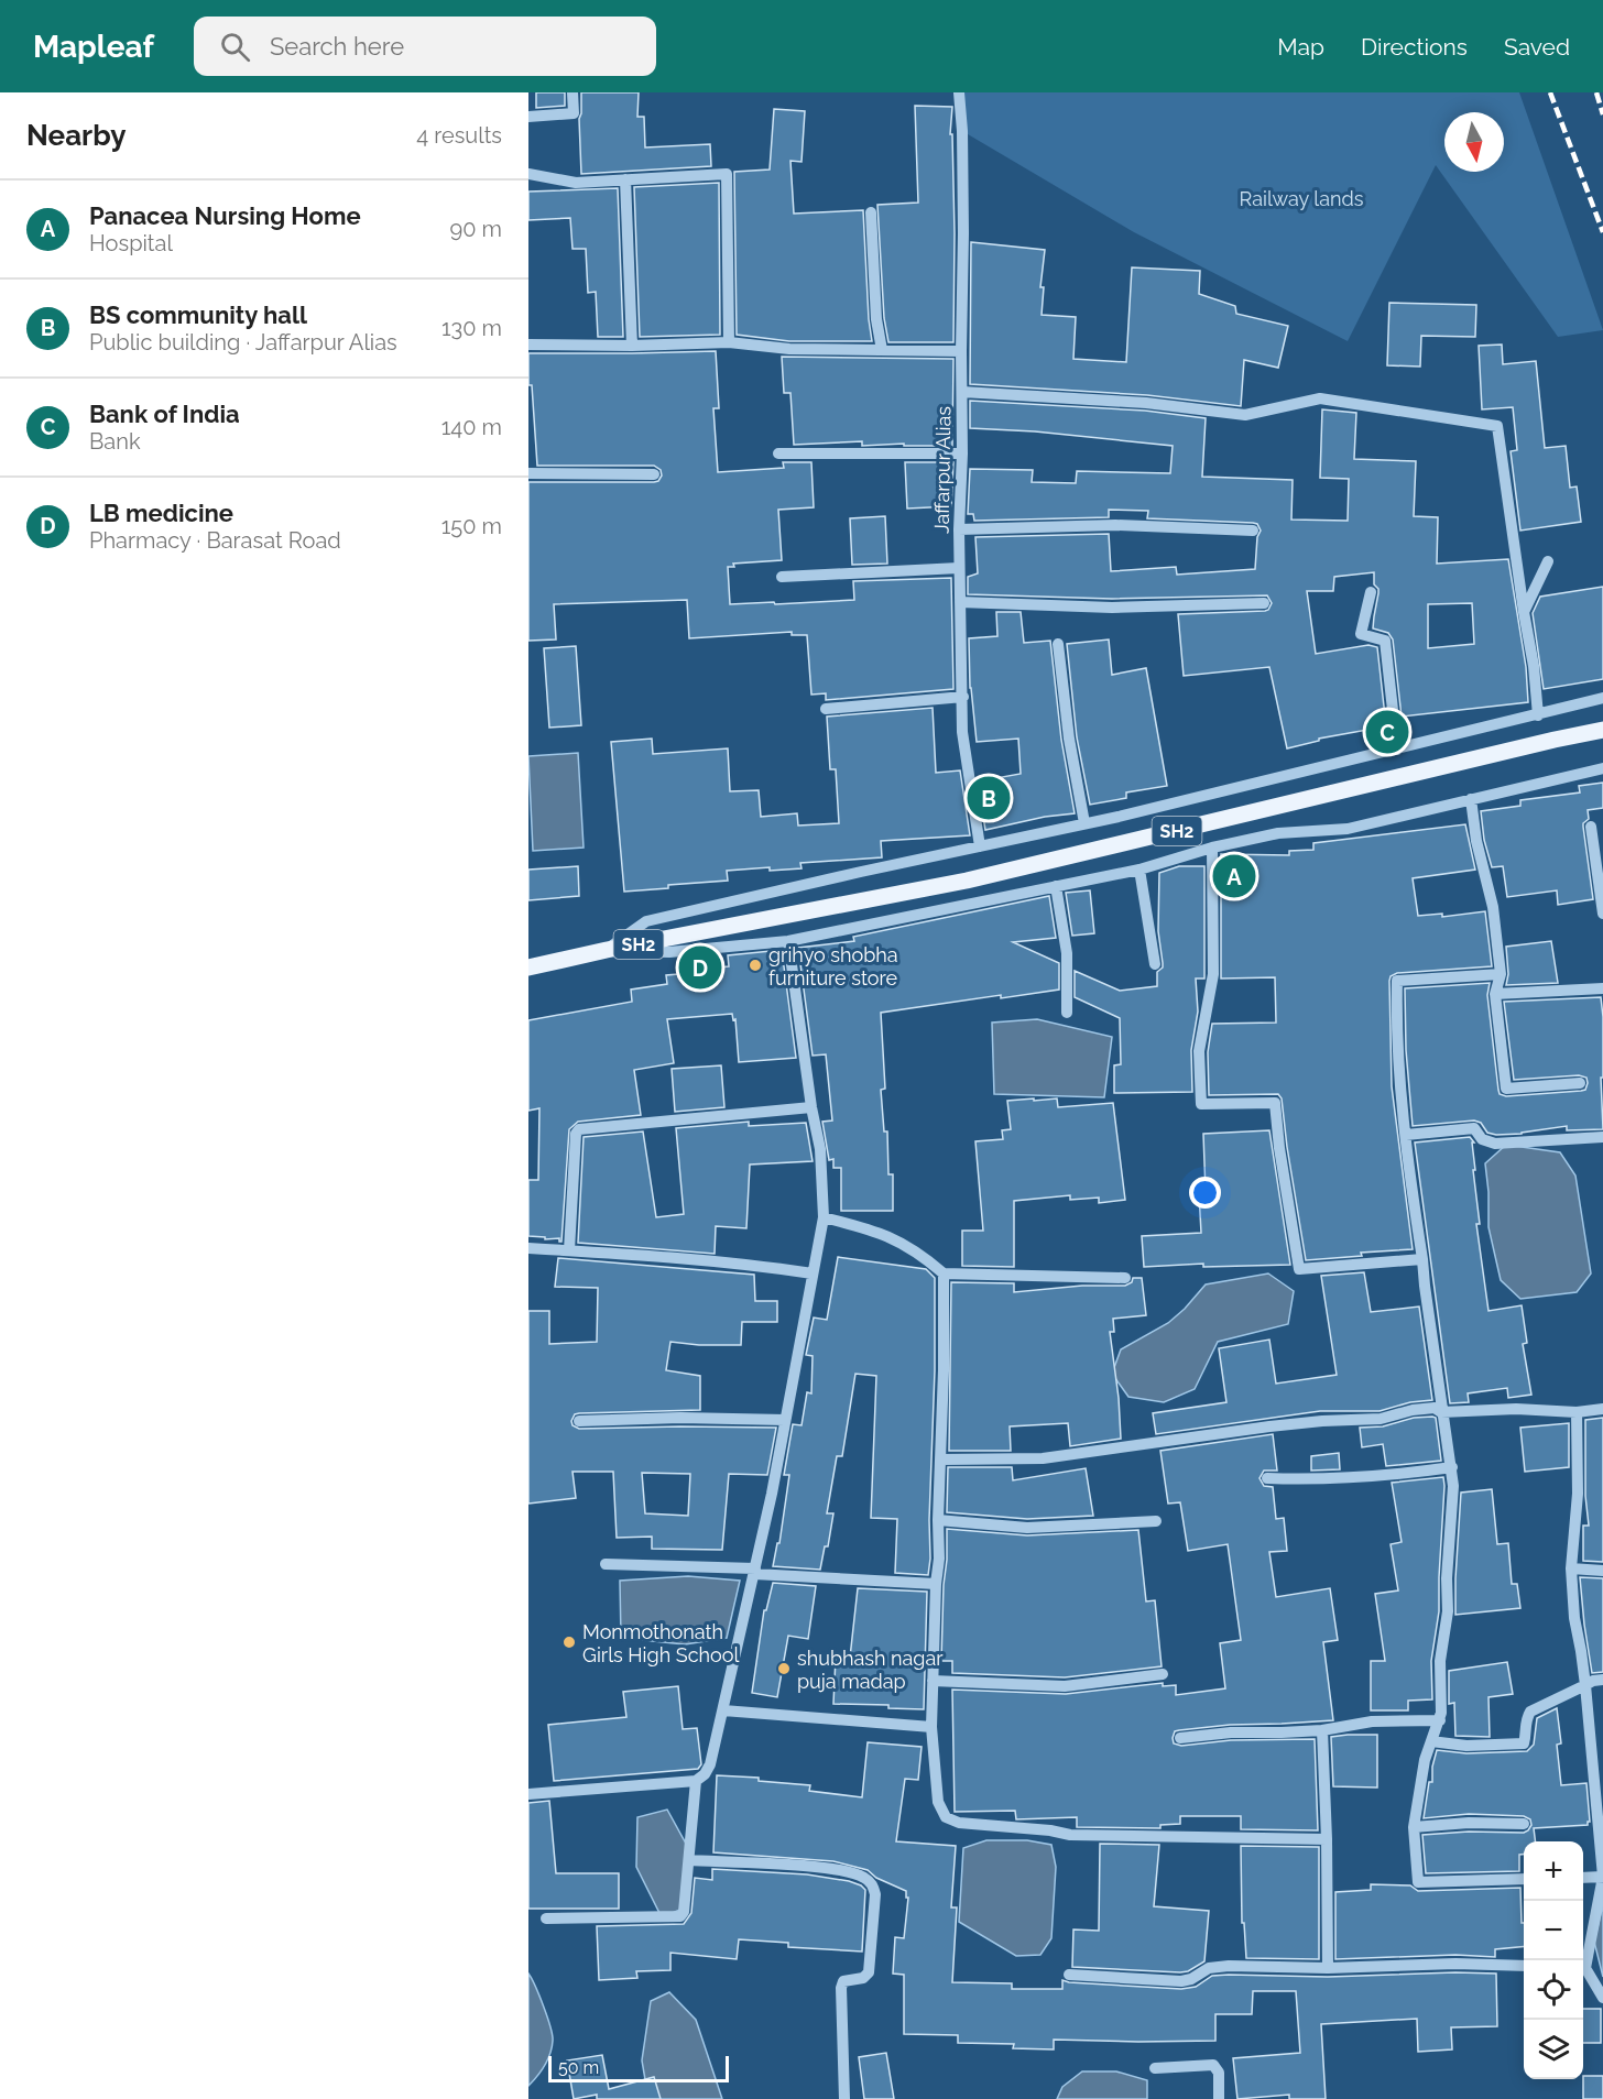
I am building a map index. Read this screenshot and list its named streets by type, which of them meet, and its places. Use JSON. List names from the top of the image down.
{
  "streets": {
    "main road": ["SH2"],
    "street": ["Jaffarpur Alias"]
  },
  "parks": ["Railway lands"],
  "places": ["grihyo shobha furniture store", "Monmothonath Girls High School", "shubhash nagar puja madap"],
  "scale_bar": "50 m",
  "north": "bottom",
  "page": {
    "header": "Mapleaf",
    "search": "Search here",
    "nav": ["Map", "Directions", "Saved"],
    "heading": ["Nearby", "4 results"],
    "list": [
      {
        "mark": "A",
        "name": "Panacea Nursing Home",
        "note": "Hospital",
        "value": "90 m"
      },
      {
        "mark": "B",
        "name": "BS community hall",
        "note": "Public building · Jaffarpur Alias",
        "value": "130 m"
      },
      {
        "mark": "C",
        "name": "Bank of India",
        "note": "Bank",
        "value": "140 m"
      },
      {
        "mark": "D",
        "name": "LB medicine",
        "note": "Pharmacy · Barasat Road",
        "value": "150 m"
      }
    ],
    "pins": [
      "C",
      "B",
      "A",
      "D"
    ],
    "map_buttons": ["+", "−"],
    "scale": "50 m"
  }
}
